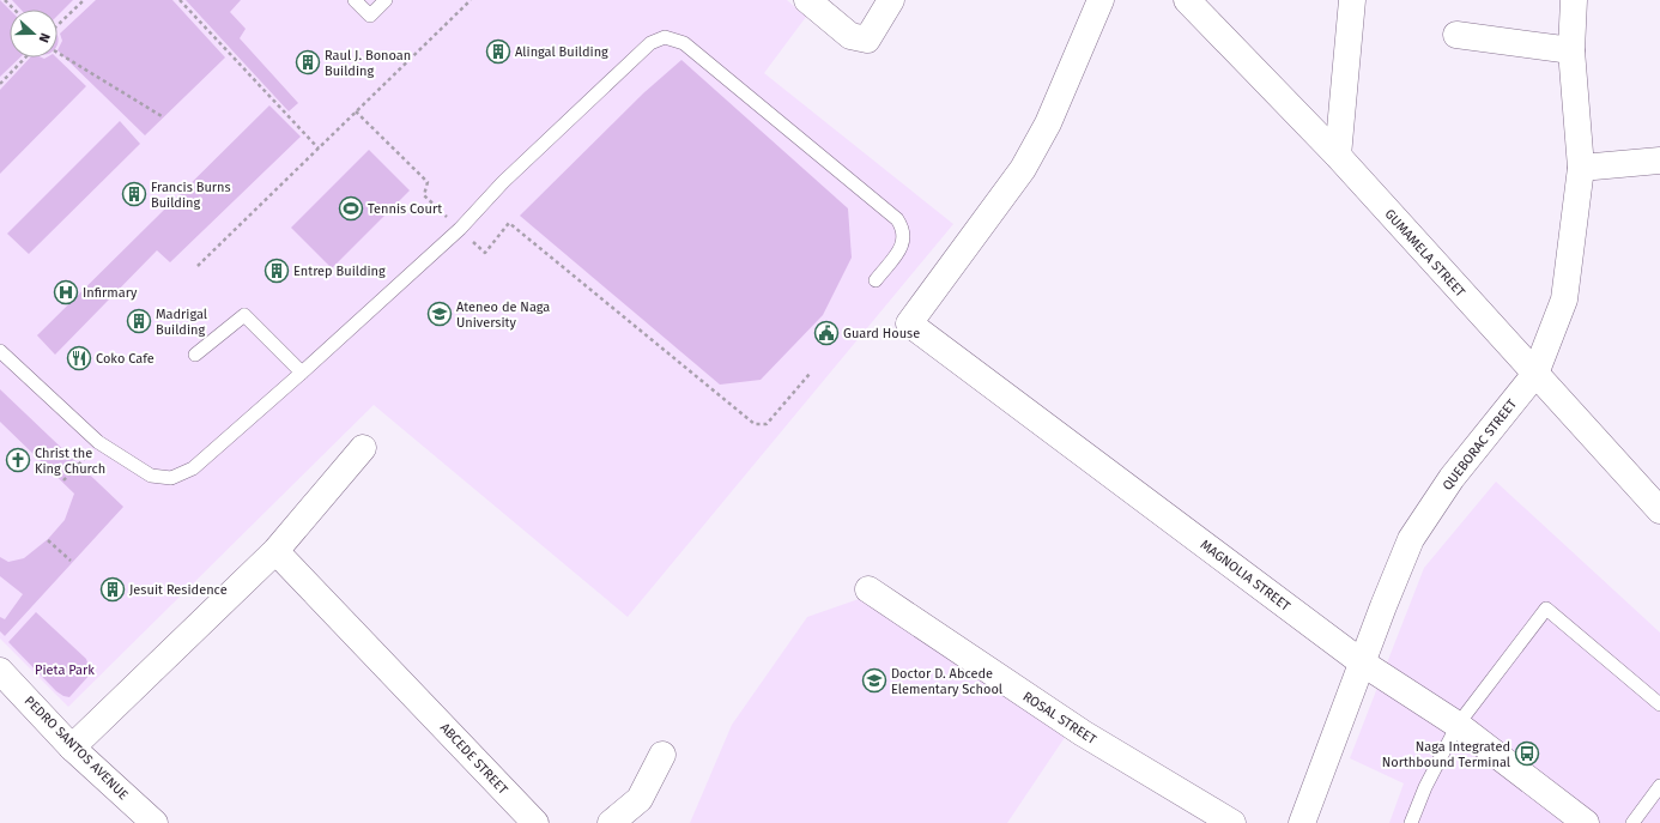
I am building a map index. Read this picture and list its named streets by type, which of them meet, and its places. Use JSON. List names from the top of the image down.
{
  "streets": {
    "street": [
      "GUMAMELA STREET",
      "QUEBORAC STREET",
      "MAGNOLIA STREET",
      "ROSAL STREET",
      "PEDRO SANTOS AVENUE",
      "ABCEDE STREET"
    ]
  },
  "crossings": [
    ["GUMAMELA STREET", "QUEBORAC STREET"],
    ["QUEBORAC STREET", "MAGNOLIA STREET"]
  ],
  "parks": ["Pieta Park"],
  "places": {
    "building": [
      "Alingal Building",
      "Raul J. Bonoan Building",
      "Francis Burns Building",
      "Entrep Building",
      "Madrigal Building",
      "Jesuit Residence"
    ],
    "sports": ["Tennis Court"],
    "hospital": ["Infirmary"],
    "school or university": ["Ateneo de Naga University", "Doctor D. Abcede Elementary School"],
    "public building": ["Guard House"],
    "restaurant": ["Coko Cafe"],
    "church": ["Christ the King Church"],
    "bus stop": ["Naga Integrated Northbound Terminal"]
  },
  "north": "right"
}
